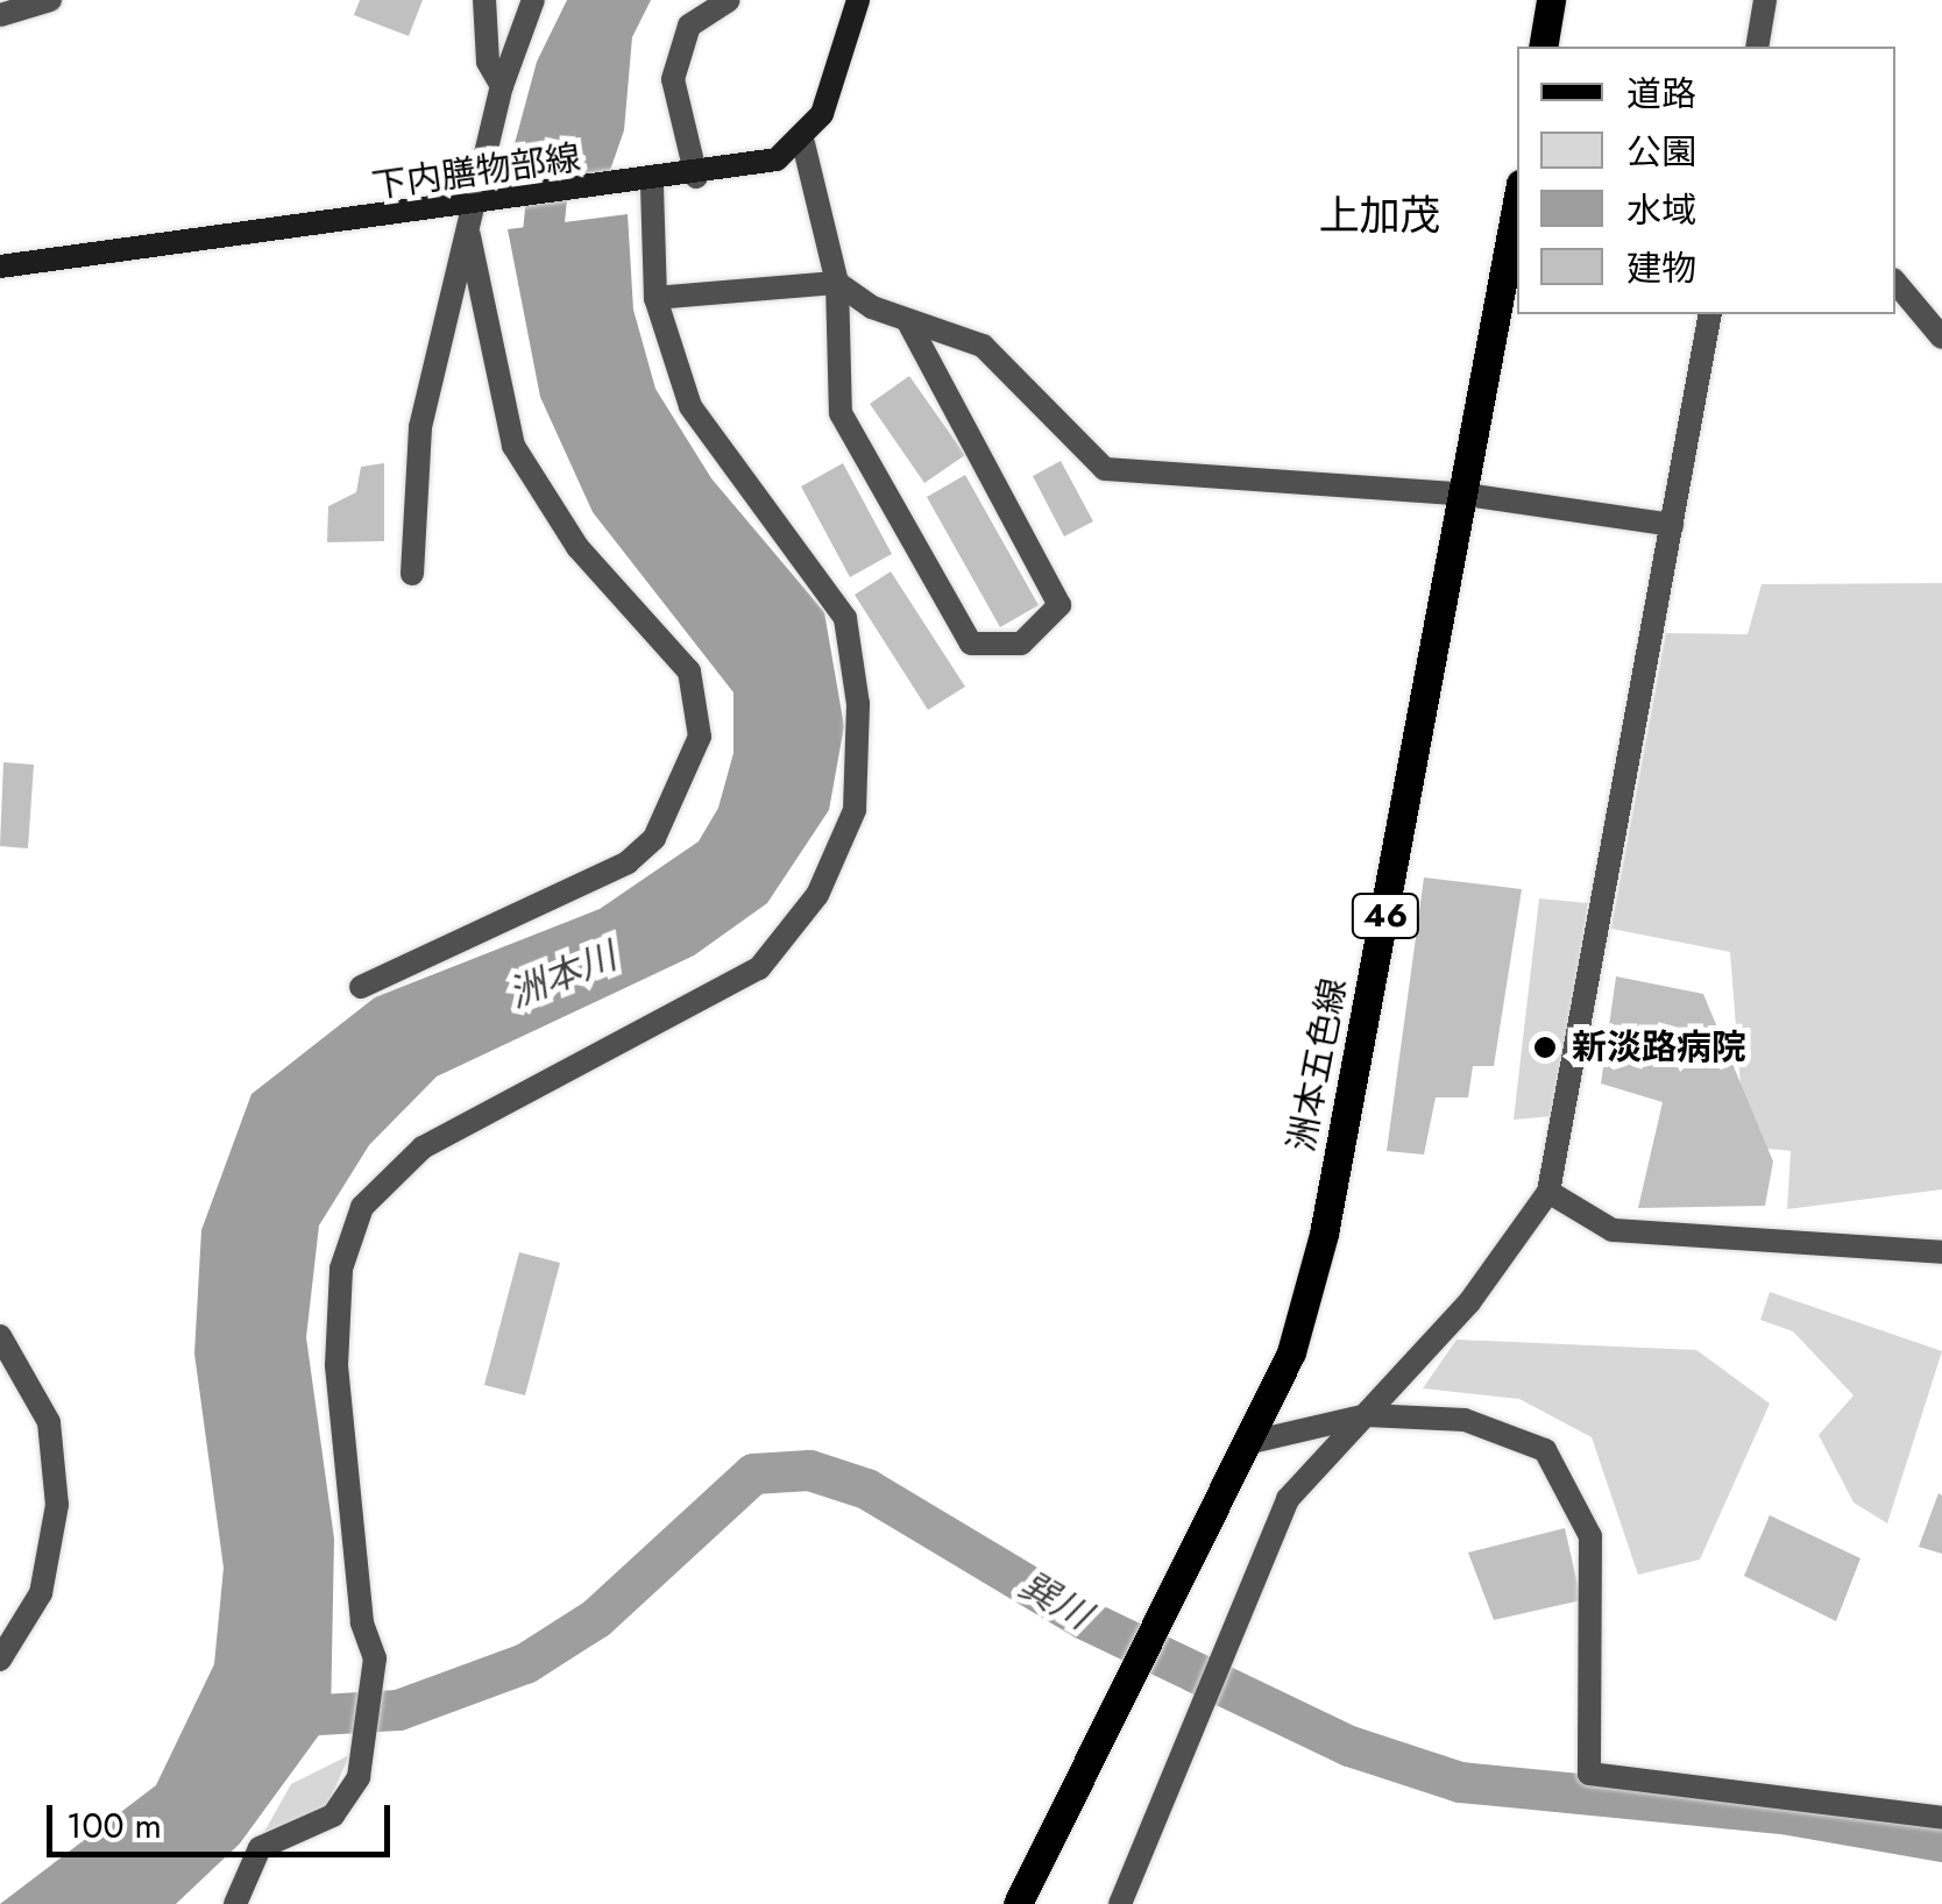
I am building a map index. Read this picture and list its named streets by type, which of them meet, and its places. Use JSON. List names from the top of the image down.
{
  "streets": {
    "main road": ["下内膳物部線", "46", "洲本五色線"]
  },
  "districts": ["上加茂"],
  "water": ["洲本川", "巽川"],
  "places": ["新淡路病院"],
  "legend": [
    "道路",
    "公園",
    "水域",
    "建物"
  ],
  "scale_bar": "100 m"
}
